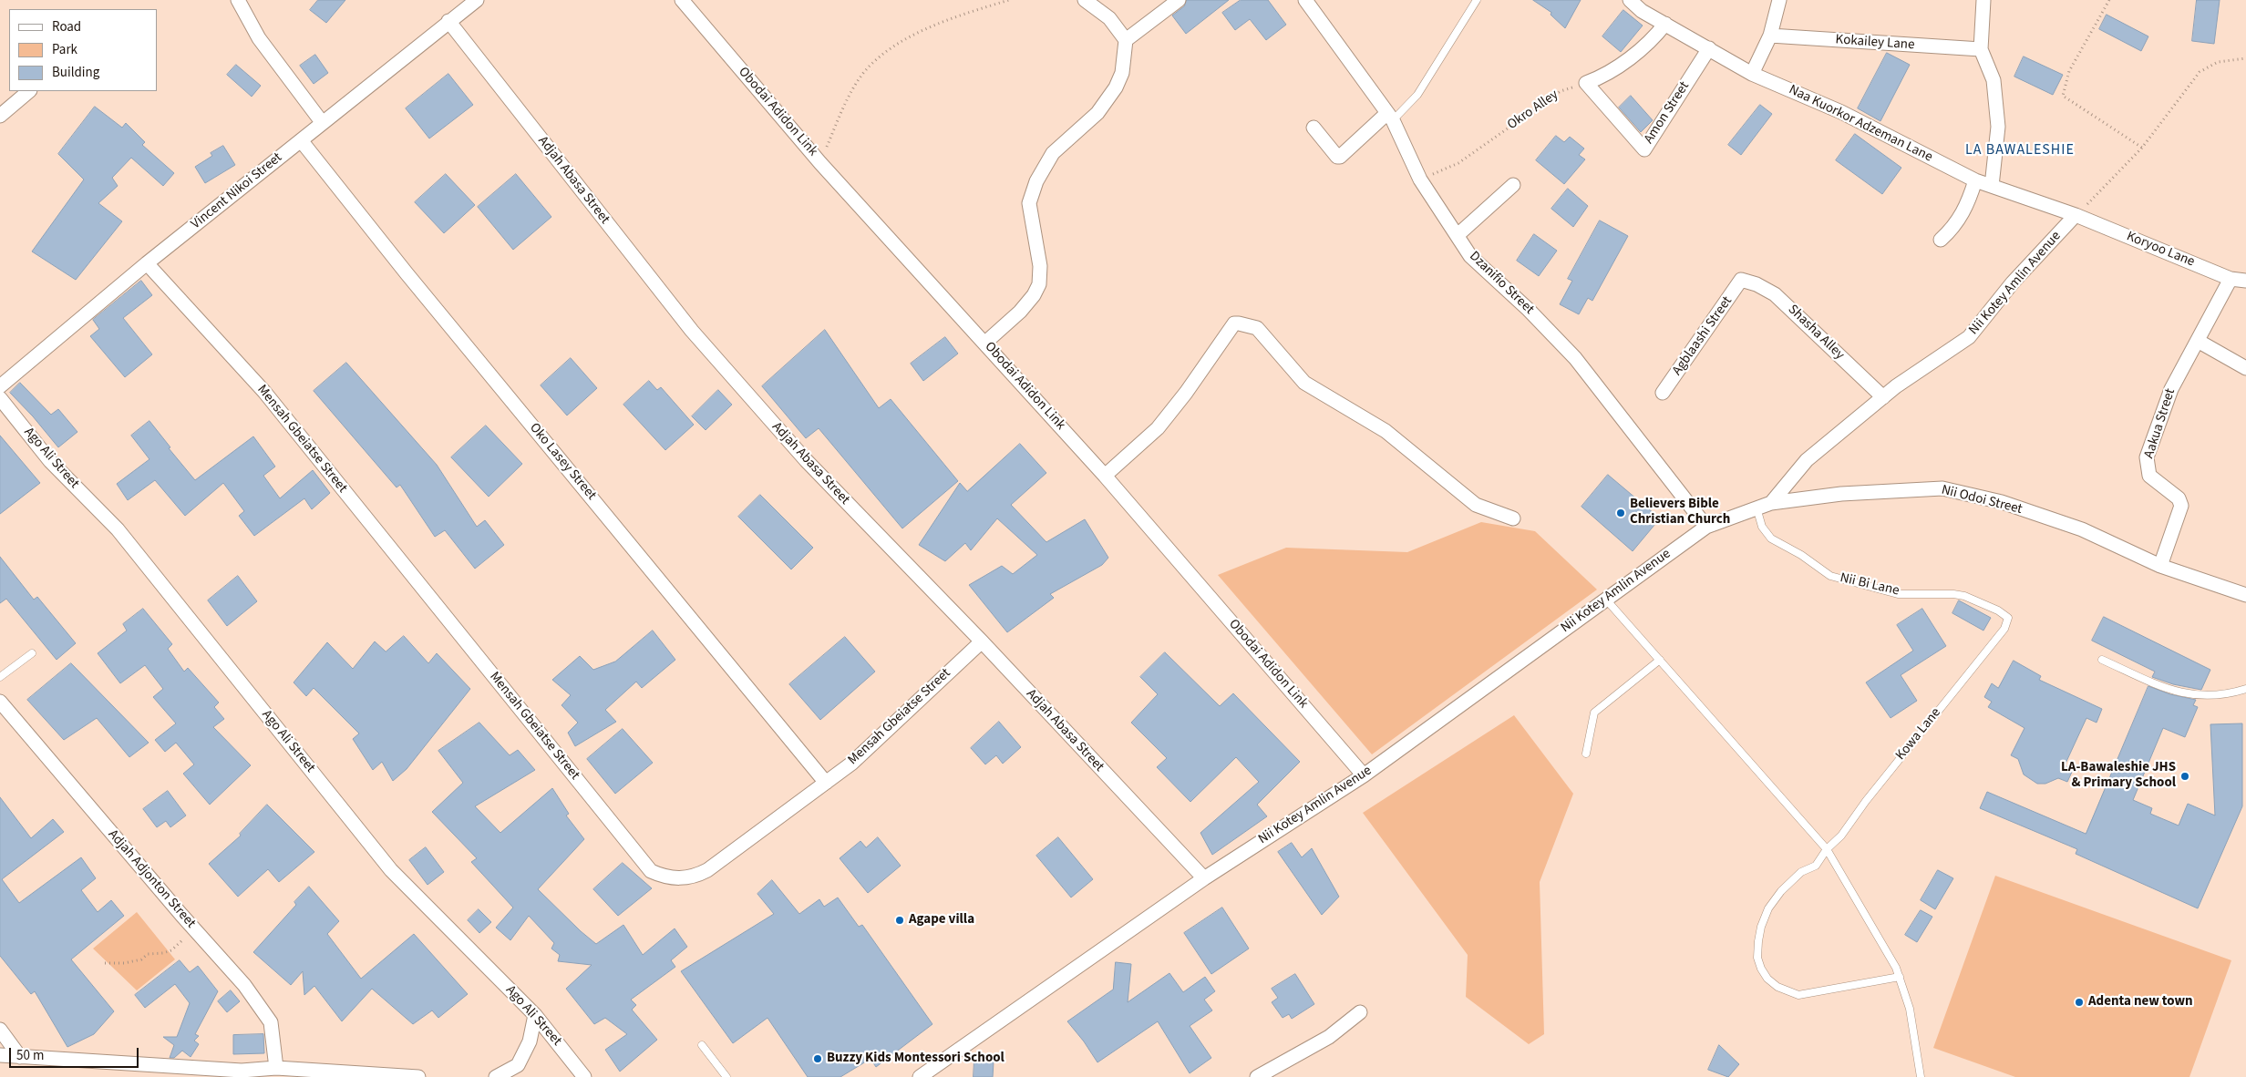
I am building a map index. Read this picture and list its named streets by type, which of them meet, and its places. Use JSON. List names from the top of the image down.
{
  "streets": {
    "street": [
      "Kokailey Lane",
      "Obodai Adidon Link",
      "Amon Street",
      "Naa Kuorkor Adzeman Lane",
      "Adjah Abasa Street",
      "Vincent Nikoi Street",
      "Koryoo Lane",
      "Dzanifio Street",
      "Nii Kotey Amlin Avenue",
      "Shasha Alley",
      "Agblaashi Street",
      "Aakua Street",
      "Mensah Gbeiatse Street",
      "Ago Ali Street",
      "Oko Lasey Street",
      "Nii Odoi Street",
      "Adjah Adjonton Street"
    ],
    "lane": ["Nii Bi Lane", "Kowa Lane"],
    "path": ["Okro Alley"]
  },
  "crossings": [
    ["Okro Alley", "Amon Street"],
    ["Okro Alley", "Dzanifio Street"],
    ["Obodai Adidon Link", "Nii Kotey Amlin Avenue"],
    ["Amon Street", "Naa Kuorkor Adzeman Lane"],
    ["Naa Kuorkor Adzeman Lane", "Koryoo Lane"],
    ["Naa Kuorkor Adzeman Lane", "Nii Kotey Amlin Avenue"],
    ["Adjah Abasa Street", "Vincent Nikoi Street"],
    ["Adjah Abasa Street", "Nii Kotey Amlin Avenue"],
    ["Adjah Abasa Street", "Mensah Gbeiatse Street"],
    ["Vincent Nikoi Street", "Mensah Gbeiatse Street"],
    ["Vincent Nikoi Street", "Oko Lasey Street"],
    ["Koryoo Lane", "Nii Kotey Amlin Avenue"],
    ["Koryoo Lane", "Aakua Street"],
    ["Dzanifio Street", "Nii Kotey Amlin Avenue"],
    ["Dzanifio Street", "Nii Odoi Street"],
    ["Nii Kotey Amlin Avenue", "Shasha Alley"],
    ["Nii Kotey Amlin Avenue", "Nii Odoi Street"],
    ["Shasha Alley", "Agblaashi Street"],
    ["Aakua Street", "Nii Odoi Street"],
    ["Mensah Gbeiatse Street", "Oko Lasey Street"],
    ["Nii Odoi Street", "Nii Bi Lane"],
    ["Nii Bi Lane", "Kowa Lane"]
  ],
  "districts": ["LA BAWALESHIE"],
  "places": [
    "Believers Bible Christian Church",
    "LA-Bawaleshie JHS & Primary School",
    "Agape villa",
    "Adenta new town",
    "Buzzy Kids Montessori School"
  ],
  "legend": ["Road", "Park", "Building"],
  "scale_bar": "50 m"
}
